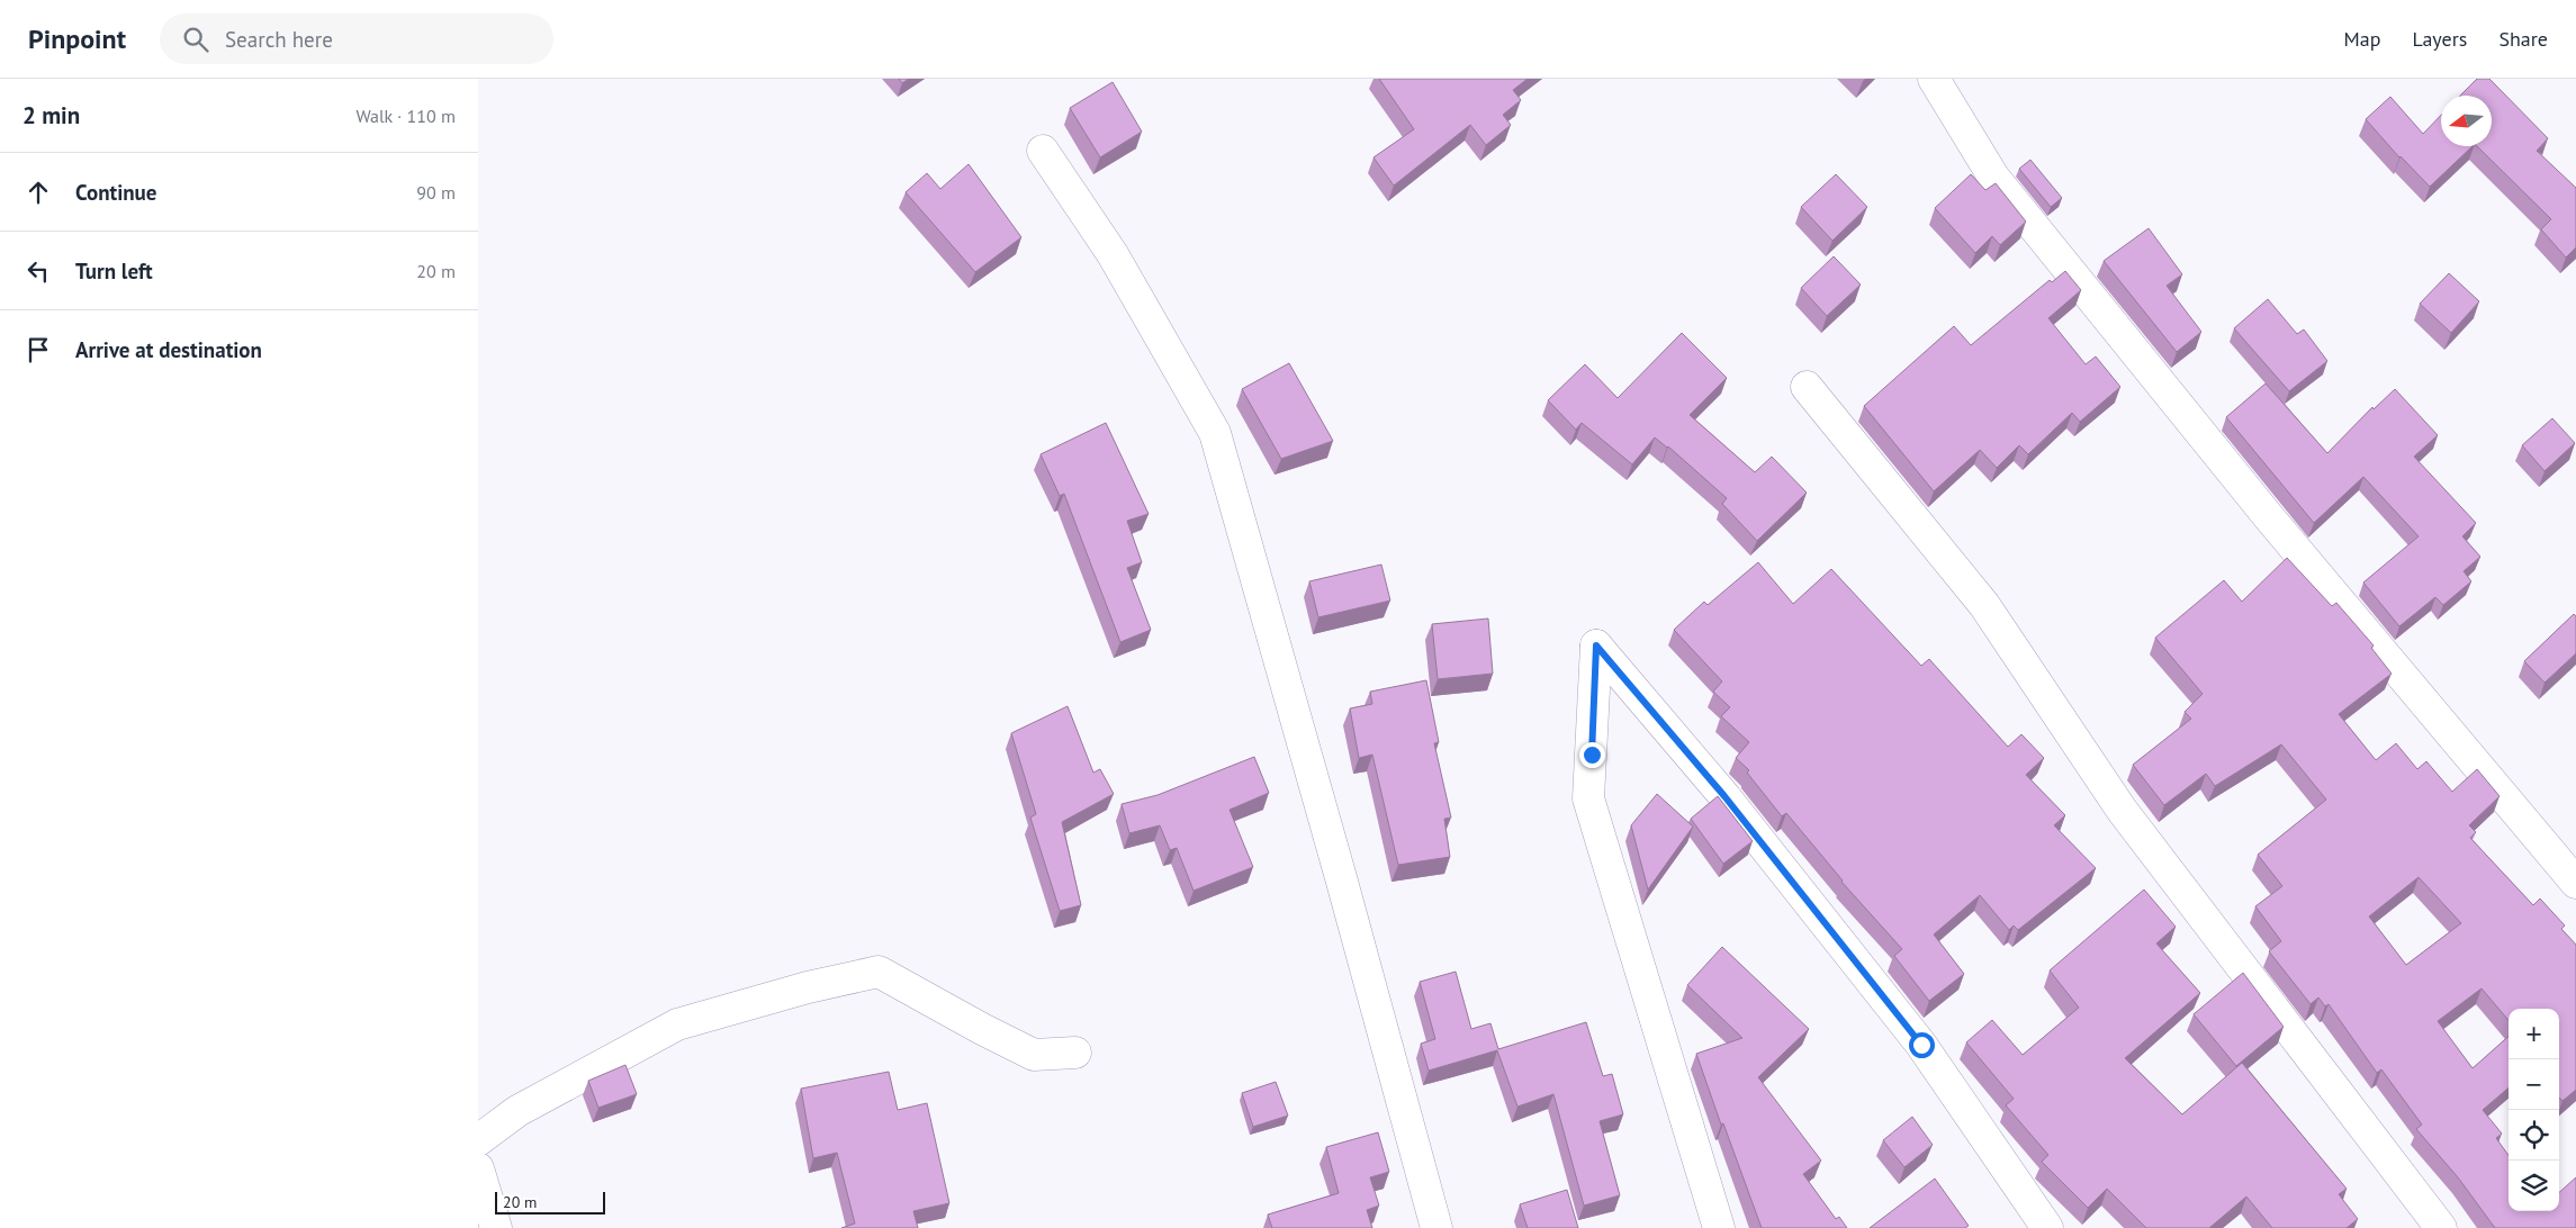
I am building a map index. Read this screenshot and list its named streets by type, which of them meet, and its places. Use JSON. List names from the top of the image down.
{
  "scale_bar": "20 m",
  "north": "left",
  "page": {
    "header": "Pinpoint",
    "search": "Search here",
    "nav": ["Map", "Layers", "Share"],
    "heading": ["2 min", "Walk · 110 m"],
    "list": [
      ["Continue", "90 m"],
      ["Turn left", "20 m"],
      "Arrive at destination"
    ],
    "map_buttons": ["+", "−"],
    "scale": "20 m"
  }
}
